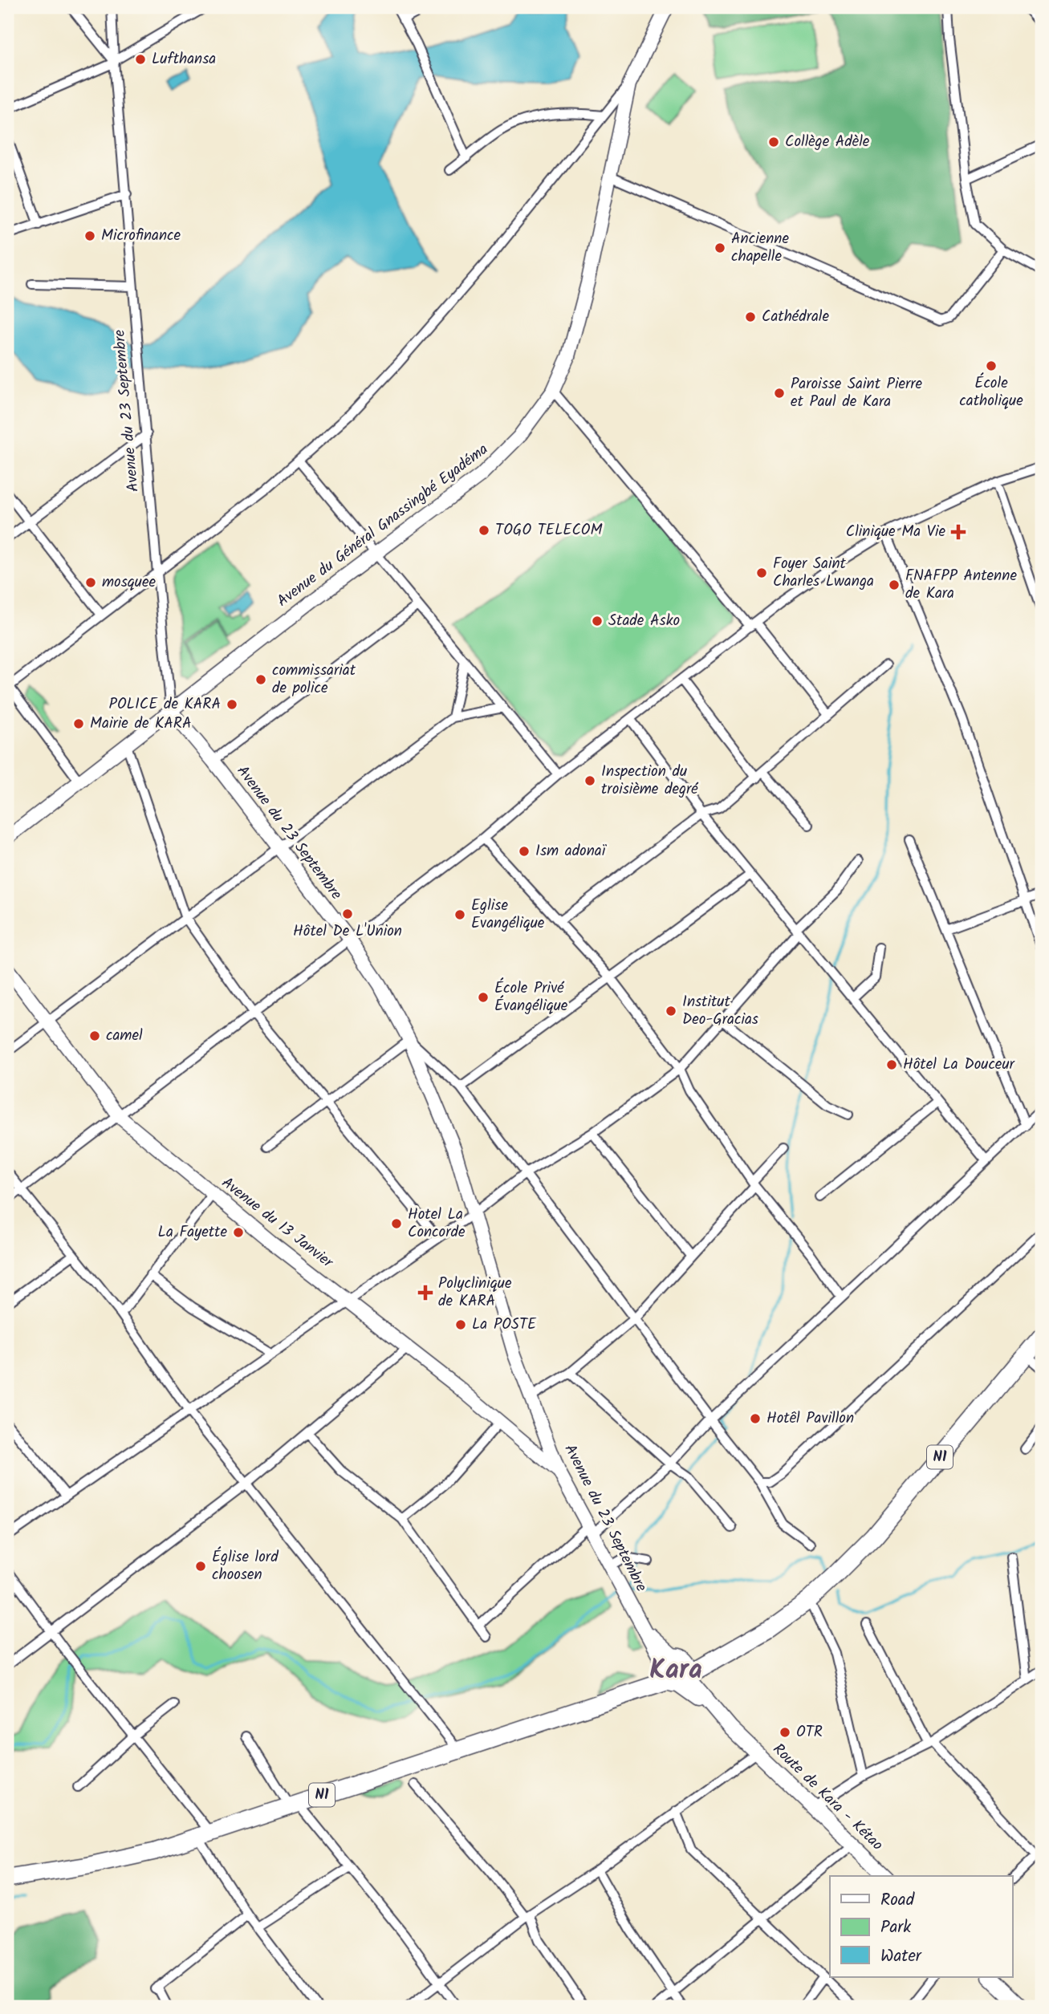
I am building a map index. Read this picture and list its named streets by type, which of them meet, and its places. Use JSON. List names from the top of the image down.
{
  "streets": {
    "highway": ["N1"],
    "main road": [
      "Avenue du 23 Septembre",
      "Avenue du Général Gnassingbé Eyadéma",
      "Avenue du 13 Janvier",
      "Route de Kara - Kétao"
    ]
  },
  "crossings": [
    ["Avenue du 23 Septembre", "Avenue du Général Gnassingbé Eyadéma"],
    ["Avenue du 23 Septembre", "Avenue du 13 Janvier"],
    ["Avenue du 23 Septembre", "N1"],
    ["Avenue du 23 Septembre", "Route de Kara - Kétao"],
    ["N1", "Route de Kara - Kétao"]
  ],
  "districts": ["Kara"],
  "places": {
    "other": [
      "Lufthansa",
      "Collège Adèle",
      "Microfinance",
      "Ancienne chapelle",
      "Cathédrale",
      "École catholique",
      "Paroisse Saint Pierre et Paul de Kara",
      "TOGO TELECOM",
      "Foyer Saint Charles Lwanga",
      "mosquee",
      "FNAFPP Antenne de Kara",
      "Stade Asko",
      "commissariat de police",
      "POLICE de KARA",
      "Mairie de KARA",
      "Inspection du troisième degré",
      "Ism adonaï",
      "Hôtel De L'Union",
      "Eglise Evangélique",
      "École Privé Évangélique",
      "Institut Deo-Gracias",
      "camel",
      "Hôtel La Douceur",
      "Hotel La Concorde",
      "La Fayette",
      "La POSTE",
      "Hotêl Pavillon",
      "Église lord choosen",
      "OTR"
    ],
    "health": ["Clinique Ma Vie", "Polyclinique de KARA"]
  },
  "legend": ["Road", "Park", "Water"]
}
